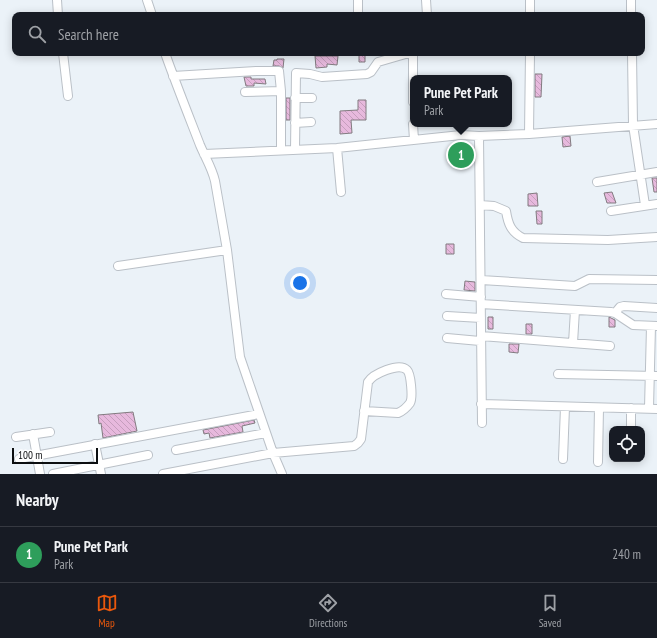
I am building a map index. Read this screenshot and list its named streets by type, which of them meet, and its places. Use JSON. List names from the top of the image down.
{
  "scale_bar": "100 m",
  "page": {
    "search": "Search here",
    "popup": ["Pune Pet Park", "Park"],
    "pins": "1",
    "scale": "100 m",
    "heading": "Nearby",
    "list": [
      {
        "mark": "1",
        "name": "Pune Pet Park",
        "note": "Park",
        "value": "240 m"
      }
    ],
    "nav": ["Map", "Directions", "Saved"]
  }
}
